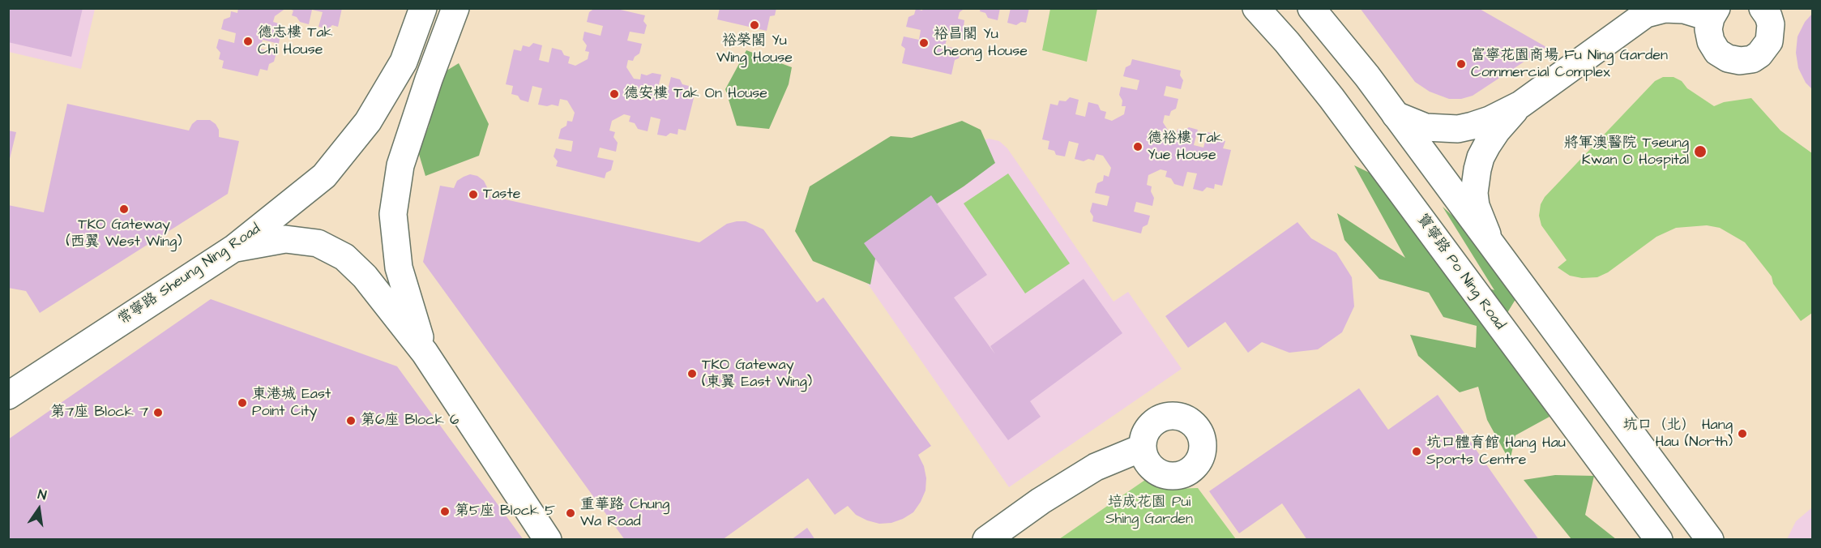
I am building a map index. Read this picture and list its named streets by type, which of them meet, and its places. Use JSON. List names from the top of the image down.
{
  "streets": {
    "street": ["寶寧路 Po Ning Road", "常寧路 Sheung Ning Road"]
  },
  "parks": ["培成花園 Pui Shing Garden"],
  "places": [
    "裕榮閣 Yu Wing House",
    "德志樓 Tak Chi House",
    "裕昌閣 Yu Cheong House",
    "富寧花園商場 Fu Ning Garden Commercial Complex",
    "德安樓 Tak On House",
    "德裕樓 Tak Yue House",
    "將軍澳醫院 Tseung Kwan O Hospital",
    "Taste",
    "TKO Gateway (西翼 West Wing)",
    "TKO Gateway (東翼 East Wing)",
    "東港城 East Point City",
    "第7座 Block 7",
    "第6座 Block 6",
    "坑口（北） Hang Hau (North)",
    "坑口體育館 Hang Hau Sports Centre",
    "第5座 Block 5",
    "重華路 Chung Wa Road"
  ],
  "north": "top"
}
